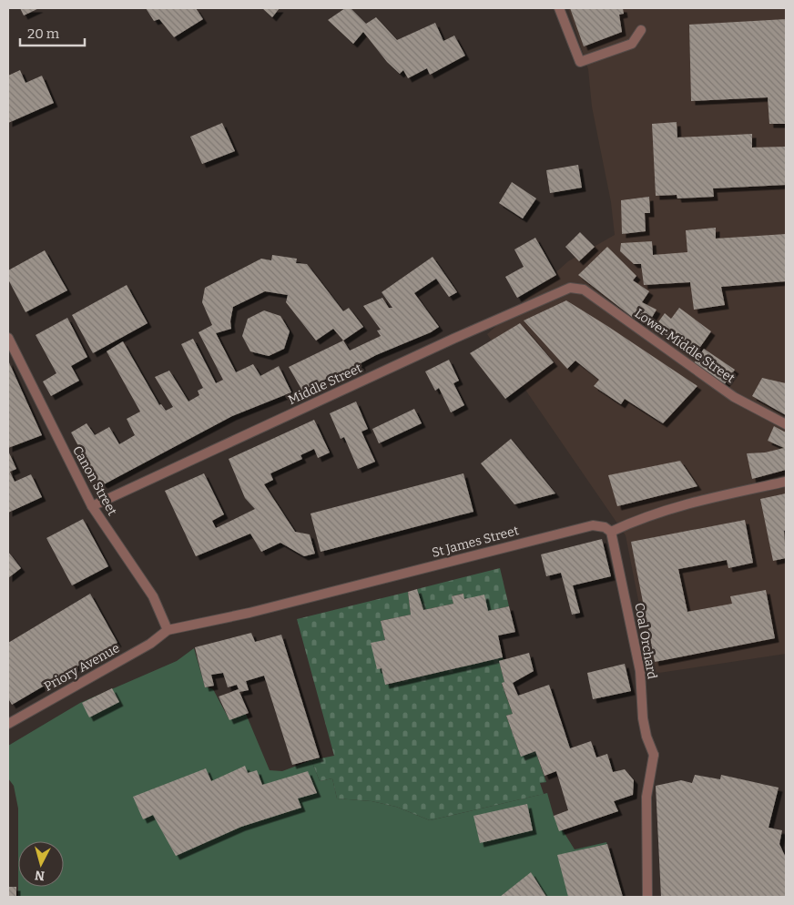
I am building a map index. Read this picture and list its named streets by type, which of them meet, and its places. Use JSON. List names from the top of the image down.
{
  "streets": {
    "street": [
      "Lower Middle Street",
      "Middle Street",
      "Canon Street",
      "St James Street",
      "Coal Orchard",
      "Priory Avenue"
    ]
  },
  "crossings": [
    ["Lower Middle Street", "Middle Street"],
    ["Middle Street", "Canon Street"],
    ["Canon Street", "St James Street"],
    ["Canon Street", "Priory Avenue"],
    ["St James Street", "Coal Orchard"],
    ["St James Street", "Priory Avenue"]
  ],
  "scale_bar": "20 m",
  "north": "bottom"
}
